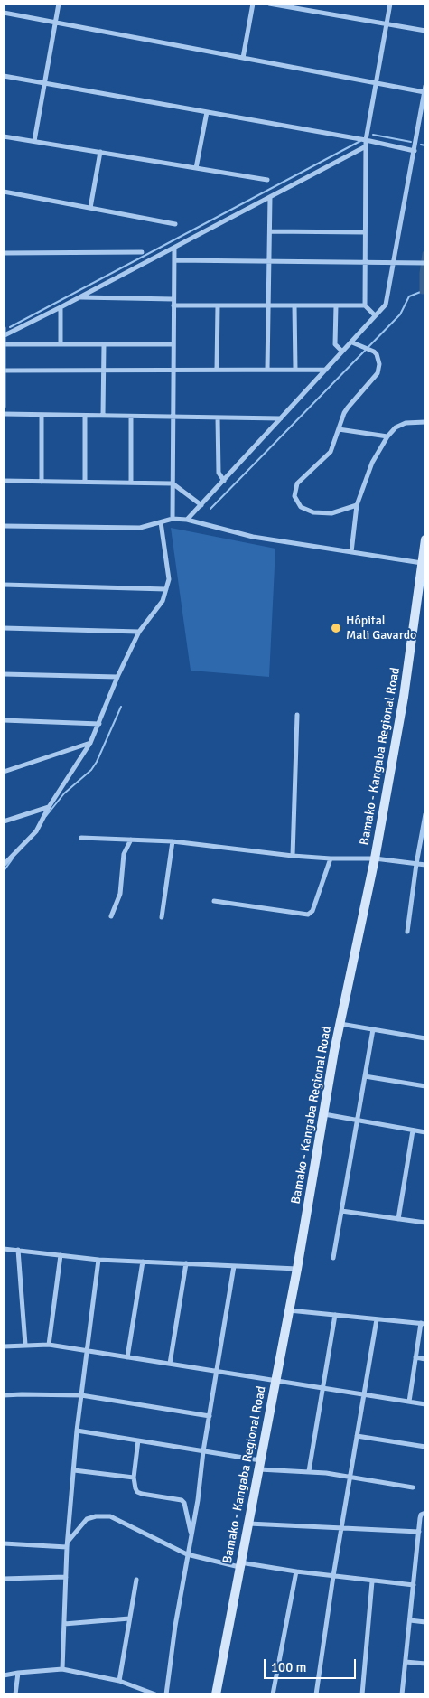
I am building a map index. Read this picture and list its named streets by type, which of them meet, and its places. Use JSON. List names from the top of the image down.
{
  "streets": {
    "street": ["Bamako - Kangaba Regional Road"]
  },
  "places": ["Hôpital Mali Gavardo"],
  "scale_bar": "100 m"
}
